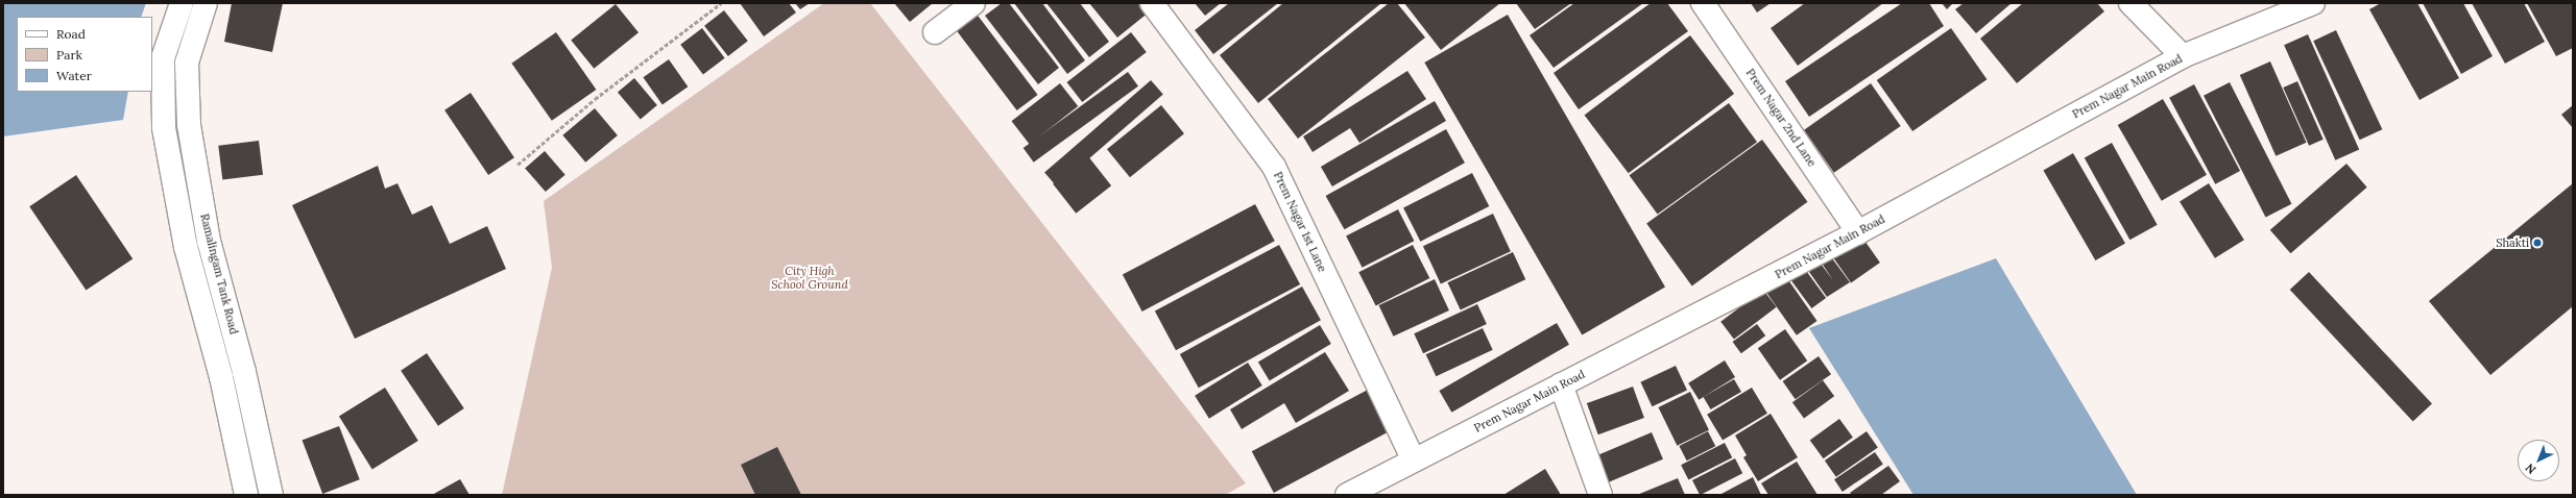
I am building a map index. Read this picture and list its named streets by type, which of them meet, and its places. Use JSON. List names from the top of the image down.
{
  "streets": {
    "street": [
      "Prem Nagar Main Road",
      "Prem Nagar 2nd Lane",
      "Prem Nagar 1st Lane",
      "Ramalingam Tank Road"
    ]
  },
  "crossings": [
    ["Prem Nagar Main Road", "Prem Nagar 2nd Lane"],
    ["Prem Nagar Main Road", "Prem Nagar 1st Lane"]
  ],
  "parks": ["City High School Ground"],
  "places": ["Shakti"],
  "legend": ["Road", "Park", "Water"],
  "north": "bottom left"
}
